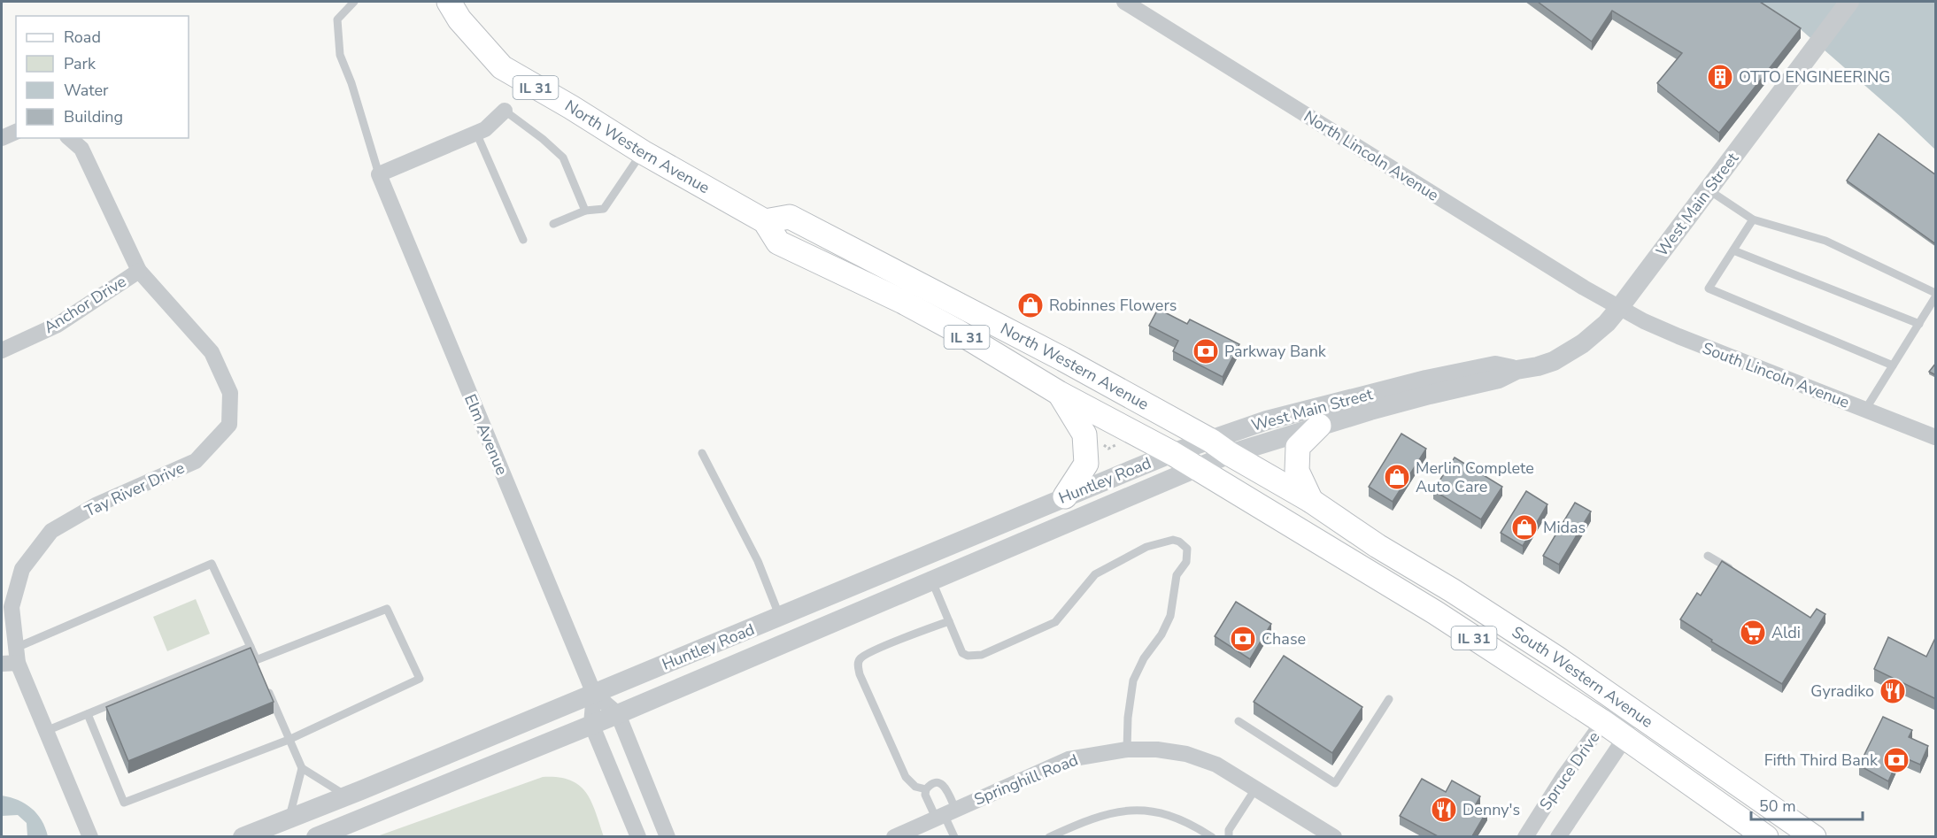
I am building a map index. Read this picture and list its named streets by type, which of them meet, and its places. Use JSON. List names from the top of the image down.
{
  "streets": {
    "main road": ["IL 31", "North Western Avenue", "South Western Avenue"],
    "street": [
      "North Lincoln Avenue",
      "West Main Street",
      "Anchor Drive",
      "South Lincoln Avenue",
      "Elm Avenue",
      "Huntley Road",
      "Tay River Drive",
      "Spruce Drive",
      "Springhill Road"
    ]
  },
  "crossings": [
    ["North Western Avenue", "West Main Street"],
    ["North Western Avenue", "Huntley Road"],
    ["North Western Avenue", "South Western Avenue"],
    ["North Lincoln Avenue", "West Main Street"],
    ["North Lincoln Avenue", "South Lincoln Avenue"],
    ["West Main Street", "South Lincoln Avenue"],
    ["West Main Street", "Huntley Road"],
    ["West Main Street", "South Western Avenue"],
    ["Anchor Drive", "Tay River Drive"],
    ["Elm Avenue", "Huntley Road"],
    ["Huntley Road", "South Western Avenue"],
    ["South Western Avenue", "Spruce Drive"]
  ],
  "places": {
    "building": ["OTTO ENGINEERING"],
    "shop": ["Robinnes Flowers", "Merlin Complete Auto Care", "Midas"],
    "bank": ["Parkway Bank", "Chase", "Fifth Third Bank"],
    "supermarket": ["Aldi"],
    "restaurant": ["Gyradiko", "Denny's"]
  },
  "legend": [
    "Road",
    "Park",
    "Water",
    "Building"
  ],
  "scale_bar": "50 m"
}
